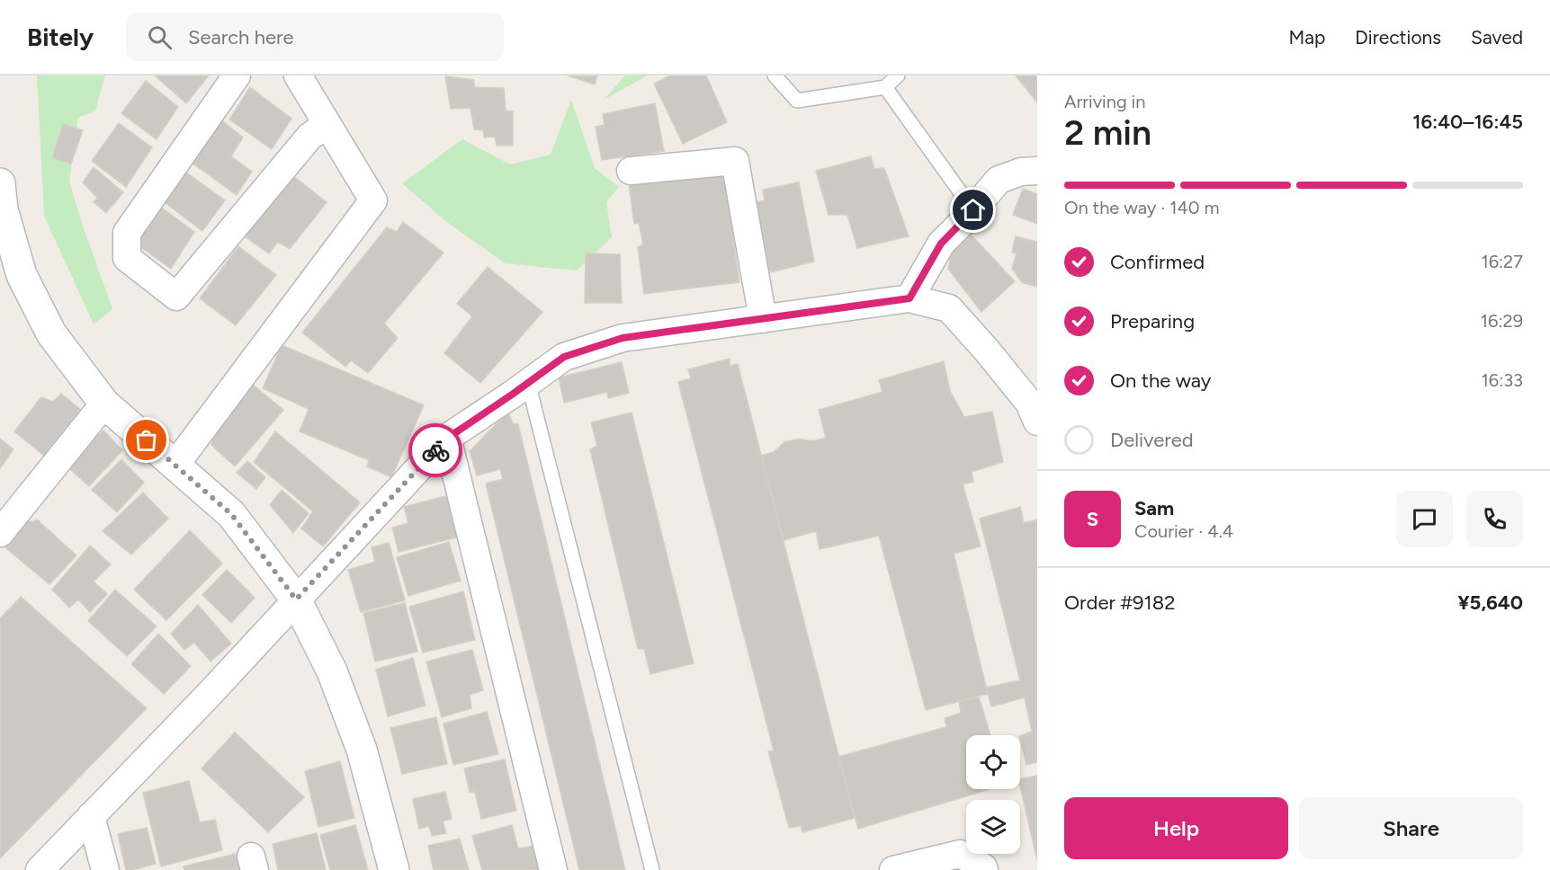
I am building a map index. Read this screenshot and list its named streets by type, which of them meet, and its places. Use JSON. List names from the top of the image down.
{
  "page": {
    "header": "Bitely",
    "search": "Search here",
    "nav": ["Map", "Directions", "Saved"],
    "heading": ["2 min", "Arriving in", "16:40–16:45"],
    "panel": [
      "Sam",
      "Courier · 4.4",
      "Order #9182",
      "¥5,640"
    ],
    "bar": "On the way · 140 m",
    "list": [
      ["Confirmed", "16:27"],
      ["Preparing", "16:29"],
      ["On the way", "16:33"],
      "Delivered"
    ],
    "round": "S",
    "buttons": ["Help", "Share"]
  }
}
